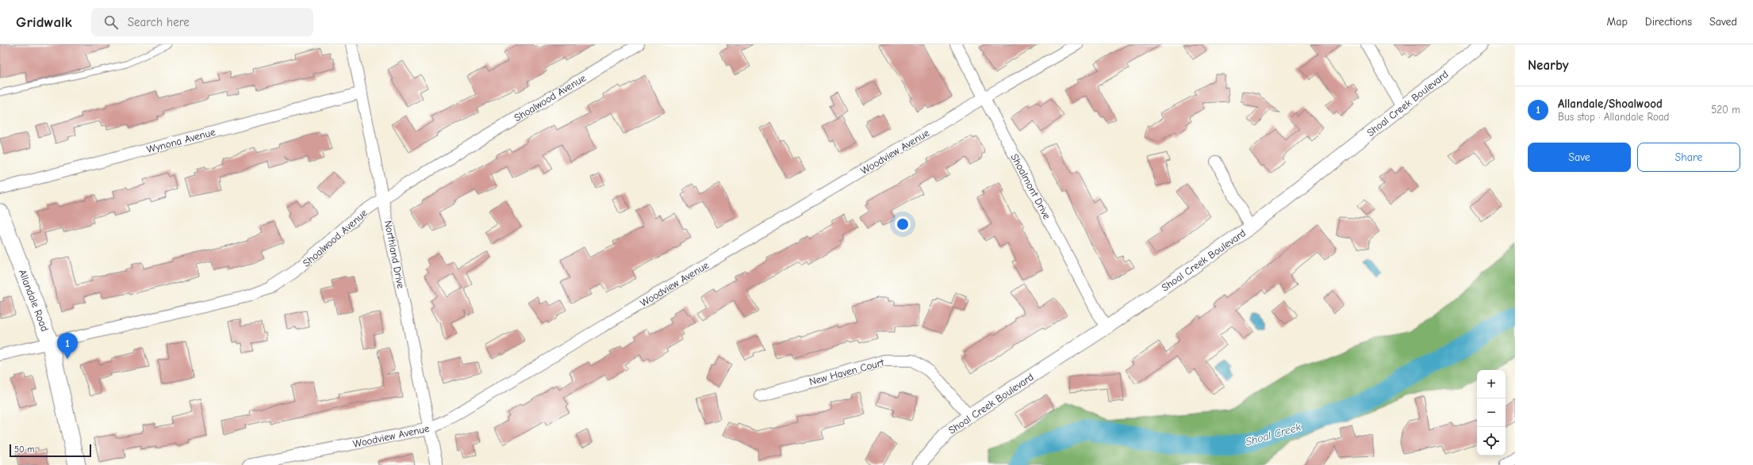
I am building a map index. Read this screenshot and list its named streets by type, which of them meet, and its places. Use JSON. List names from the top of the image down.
{
  "streets": {
    "main road": ["Allandale Road"],
    "street": [
      "Shoalwood Avenue",
      "Shoal Creek Boulevard",
      "Wynona Avenue",
      "Woodview Avenue",
      "Shoalmont Drive",
      "Northland Drive",
      "New Haven Court"
    ]
  },
  "crossings": [
    ["Shoalwood Avenue", "Northland Drive"],
    ["Shoalwood Avenue", "Allandale Road"],
    ["Shoal Creek Boulevard", "Shoalmont Drive"],
    ["Shoal Creek Boulevard", "New Haven Court"],
    ["Wynona Avenue", "Northland Drive"],
    ["Woodview Avenue", "Shoalmont Drive"],
    ["Woodview Avenue", "Northland Drive"]
  ],
  "water": ["Shoal Creek"],
  "scale_bar": "50 m",
  "page": {
    "header": "Gridwalk",
    "search": "Search here",
    "nav": ["Map", "Directions", "Saved"],
    "heading": "Nearby",
    "list": [
      {
        "mark": "1",
        "name": "Allandale/Shoalwood",
        "note": "Bus stop · Allandale Road",
        "value": "520 m"
      }
    ],
    "buttons": ["Save", "Share"],
    "pins": "1",
    "map_buttons": ["+", "−"],
    "scale": "50 m"
  }
}
